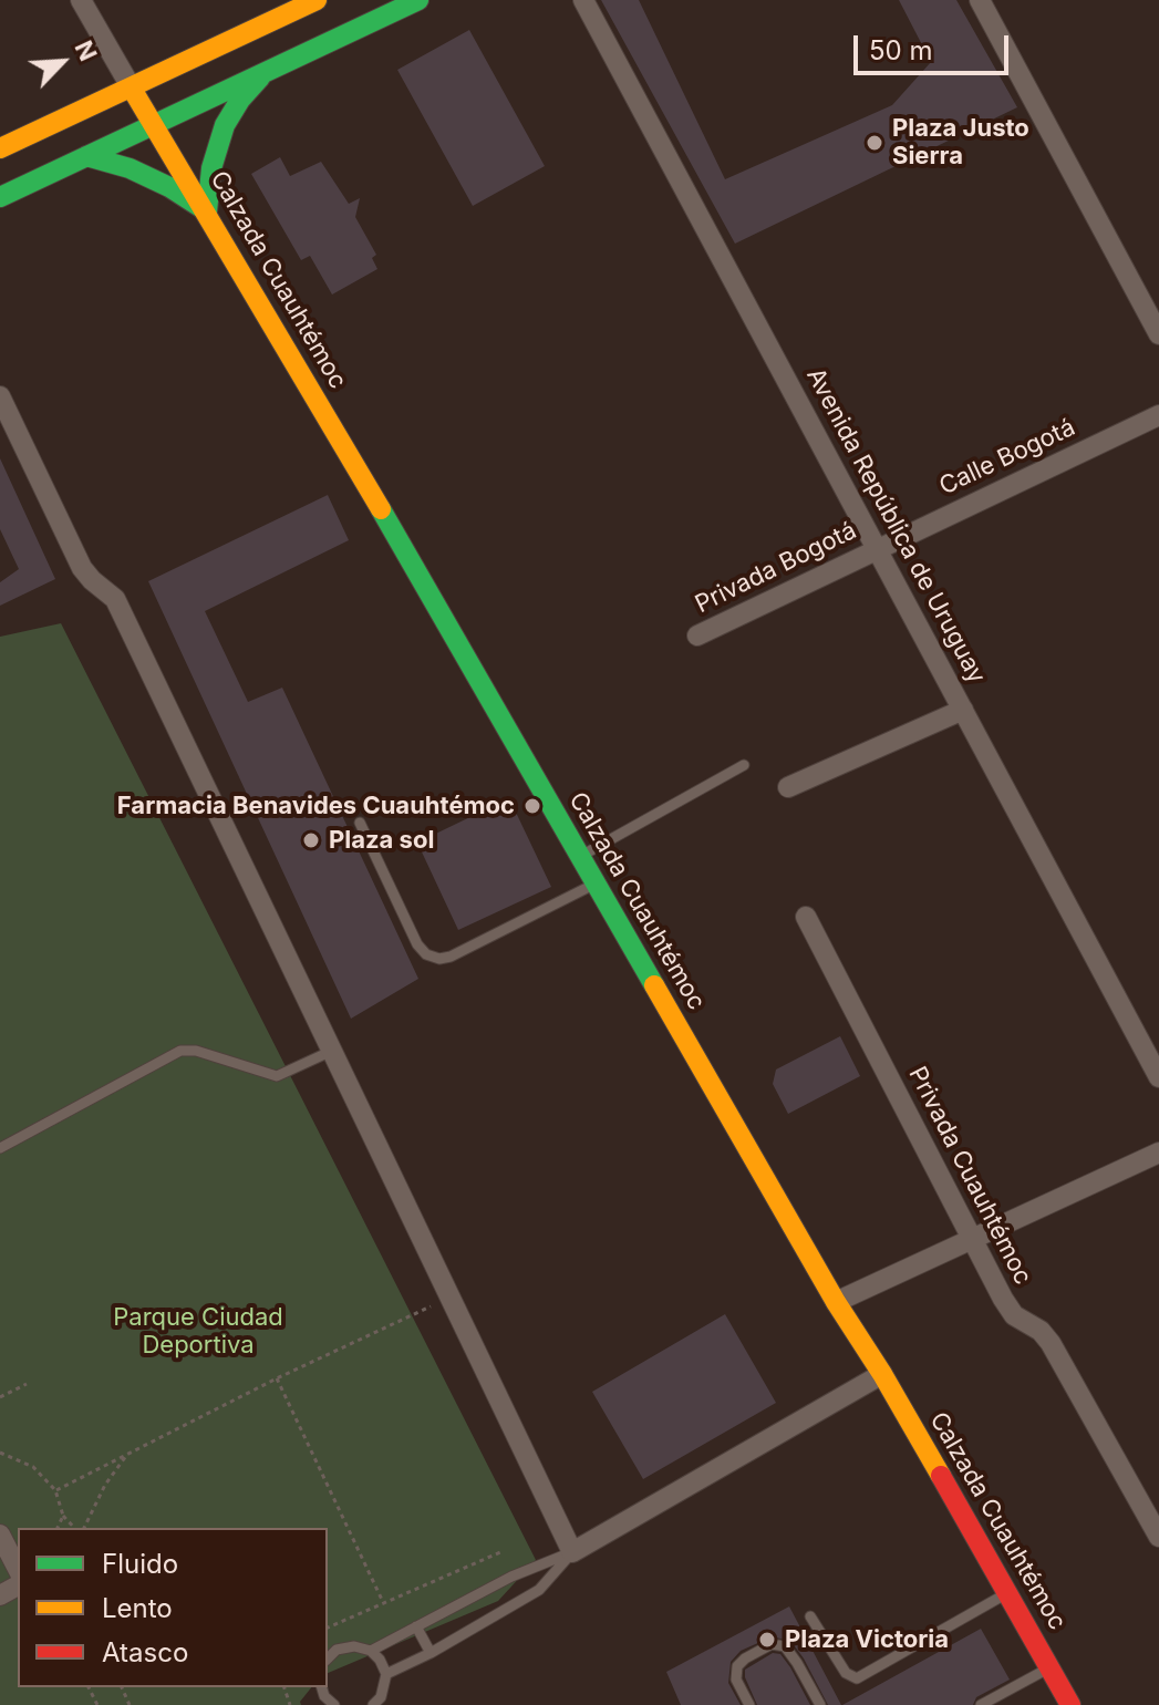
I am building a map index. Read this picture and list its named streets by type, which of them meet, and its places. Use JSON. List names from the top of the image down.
{
  "streets": {
    "main road": ["Calzada Cuauhtémoc"],
    "street": [
      "Calle Bogotá",
      "Avenida República de Uruguay",
      "Privada Bogotá",
      "Privada Cuauhtémoc"
    ]
  },
  "crossings": [
    ["Calle Bogotá", "Avenida República de Uruguay"],
    ["Calle Bogotá", "Privada Bogotá"],
    ["Avenida República de Uruguay", "Privada Bogotá"]
  ],
  "parks": ["Parque Ciudad Deportiva"],
  "places": [
    "Plaza Justo Sierra",
    "Farmacia Benavides Cuauhtémoc",
    "Plaza sol",
    "Plaza Victoria"
  ],
  "legend": ["Fluido", "Lento", "Atasco"],
  "scale_bar": "50 m",
  "north": "top right"
}
